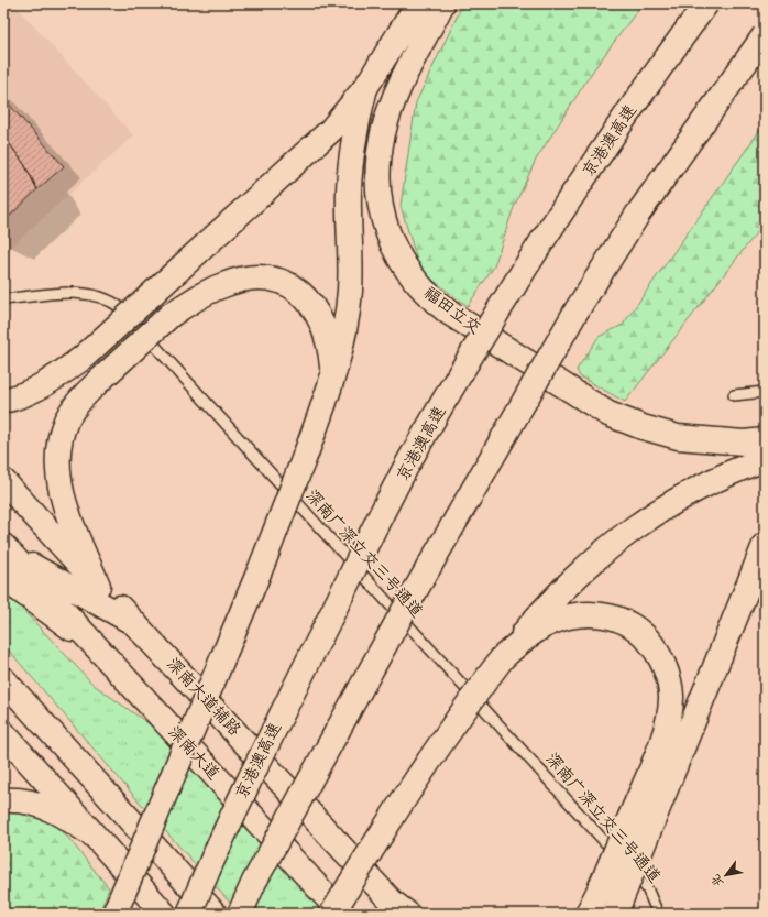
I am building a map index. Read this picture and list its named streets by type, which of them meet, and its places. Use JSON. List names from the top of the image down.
{
  "streets": {
    "main road": [
      "京港澳高速",
      "福田立交",
      "深南大道辅路",
      "深南大道"
    ],
    "lane": ["深南广深立交三号通道"]
  },
  "north": "bottom left"
}
